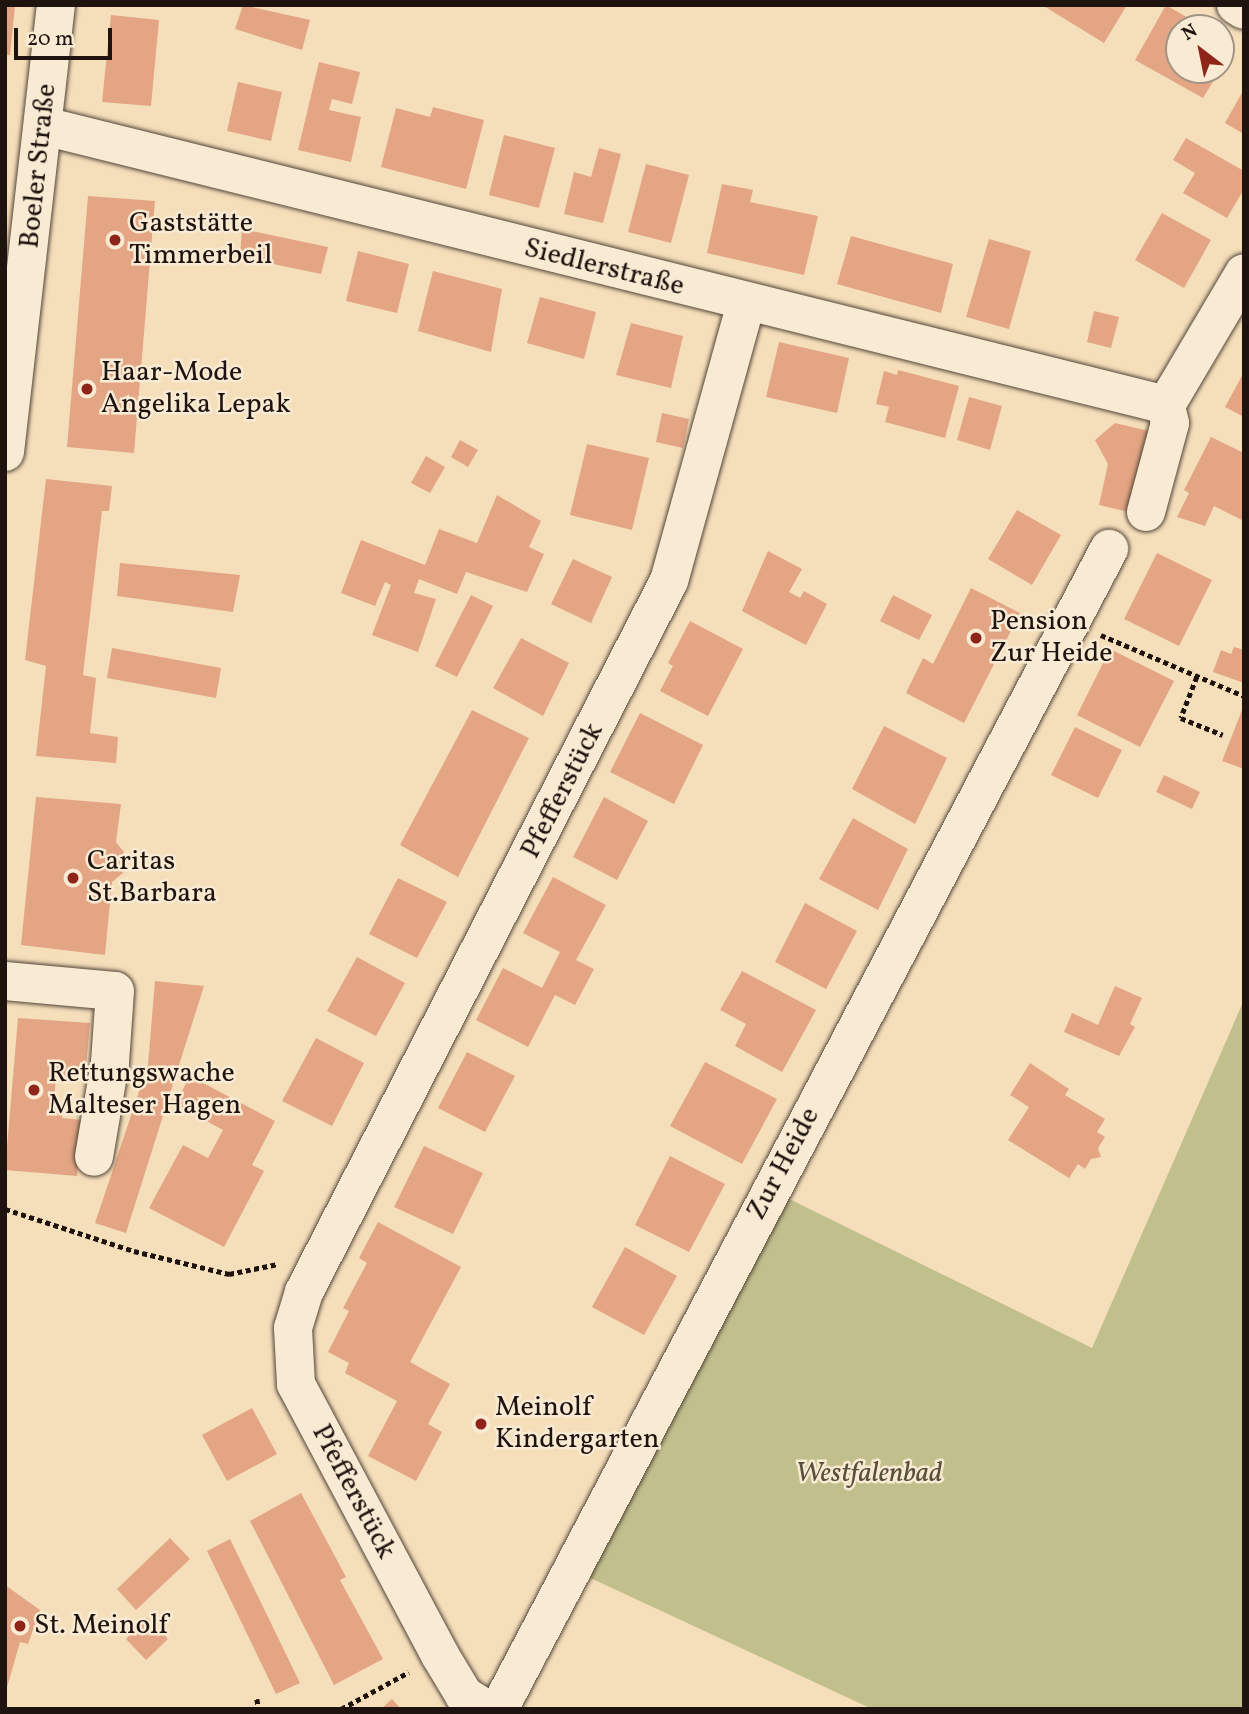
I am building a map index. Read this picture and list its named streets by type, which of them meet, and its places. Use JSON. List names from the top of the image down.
{
  "streets": {
    "street": [
      "Boeler Straße",
      "Siedlerstraße",
      "Pfefferstück",
      "Zur Heide"
    ]
  },
  "crossings": [
    ["Boeler Straße", "Siedlerstraße"],
    ["Siedlerstraße", "Pfefferstück"]
  ],
  "parks": ["Westfalenbad"],
  "places": [
    "Gaststätte Timmerbeil",
    "Haar-Mode Angelika Lepak",
    "Pension Zur Heide",
    "Caritas St.Barbara",
    "Rettungswache Malteser Hagen",
    "Meinolf Kindergarten",
    "St. Meinolf"
  ],
  "scale_bar": "20 m",
  "north": "top left"
}
